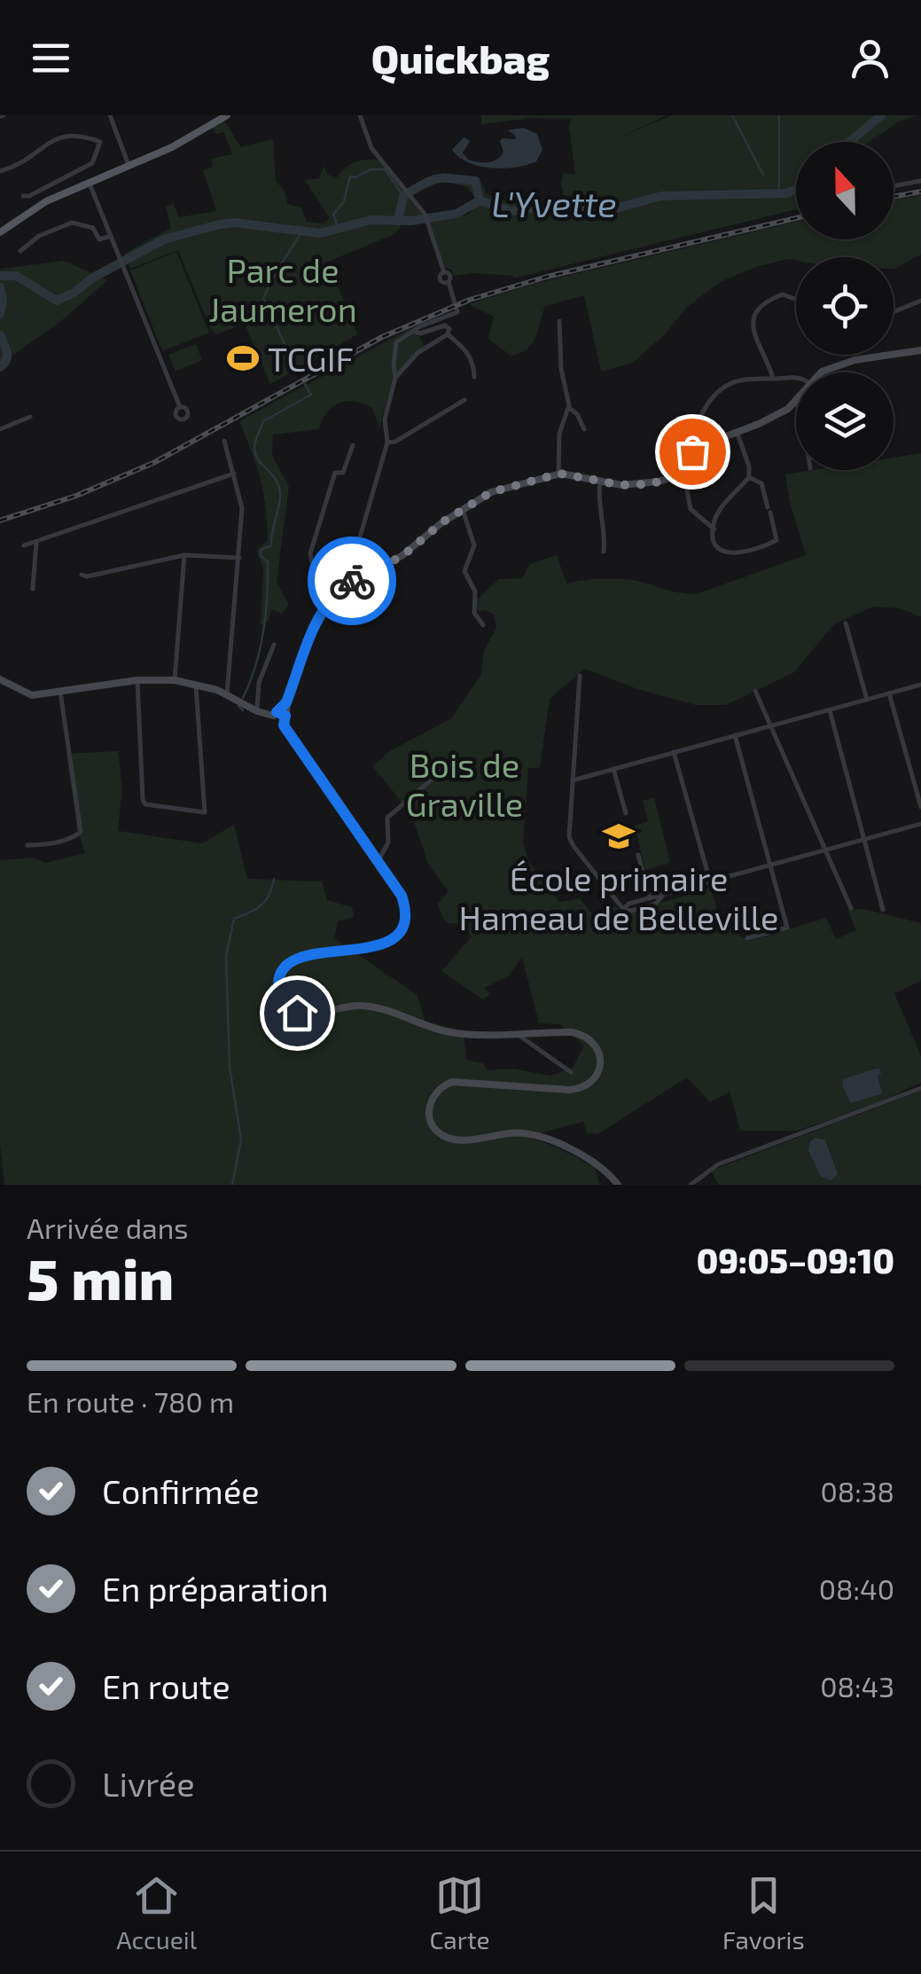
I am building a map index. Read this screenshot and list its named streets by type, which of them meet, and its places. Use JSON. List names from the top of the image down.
{
  "water": ["L'Yvette"],
  "parks": ["Parc de Jaumeron", "Bois de Graville"],
  "places": {
    "sports": ["TCGIF"],
    "school or university": ["École primaire Hameau de Belleville"]
  },
  "north": "top",
  "page": {
    "header": "Quickbag",
    "heading": ["5 min", "Arrivée dans", "09:05–09:10"],
    "bar": "En route · 780 m",
    "list": [
      ["Confirmée", "08:38"],
      ["En préparation", "08:40"],
      ["En route", "08:43"],
      "Livrée"
    ],
    "tabs": ["Accueil", "Carte", "Favoris"]
  }
}
